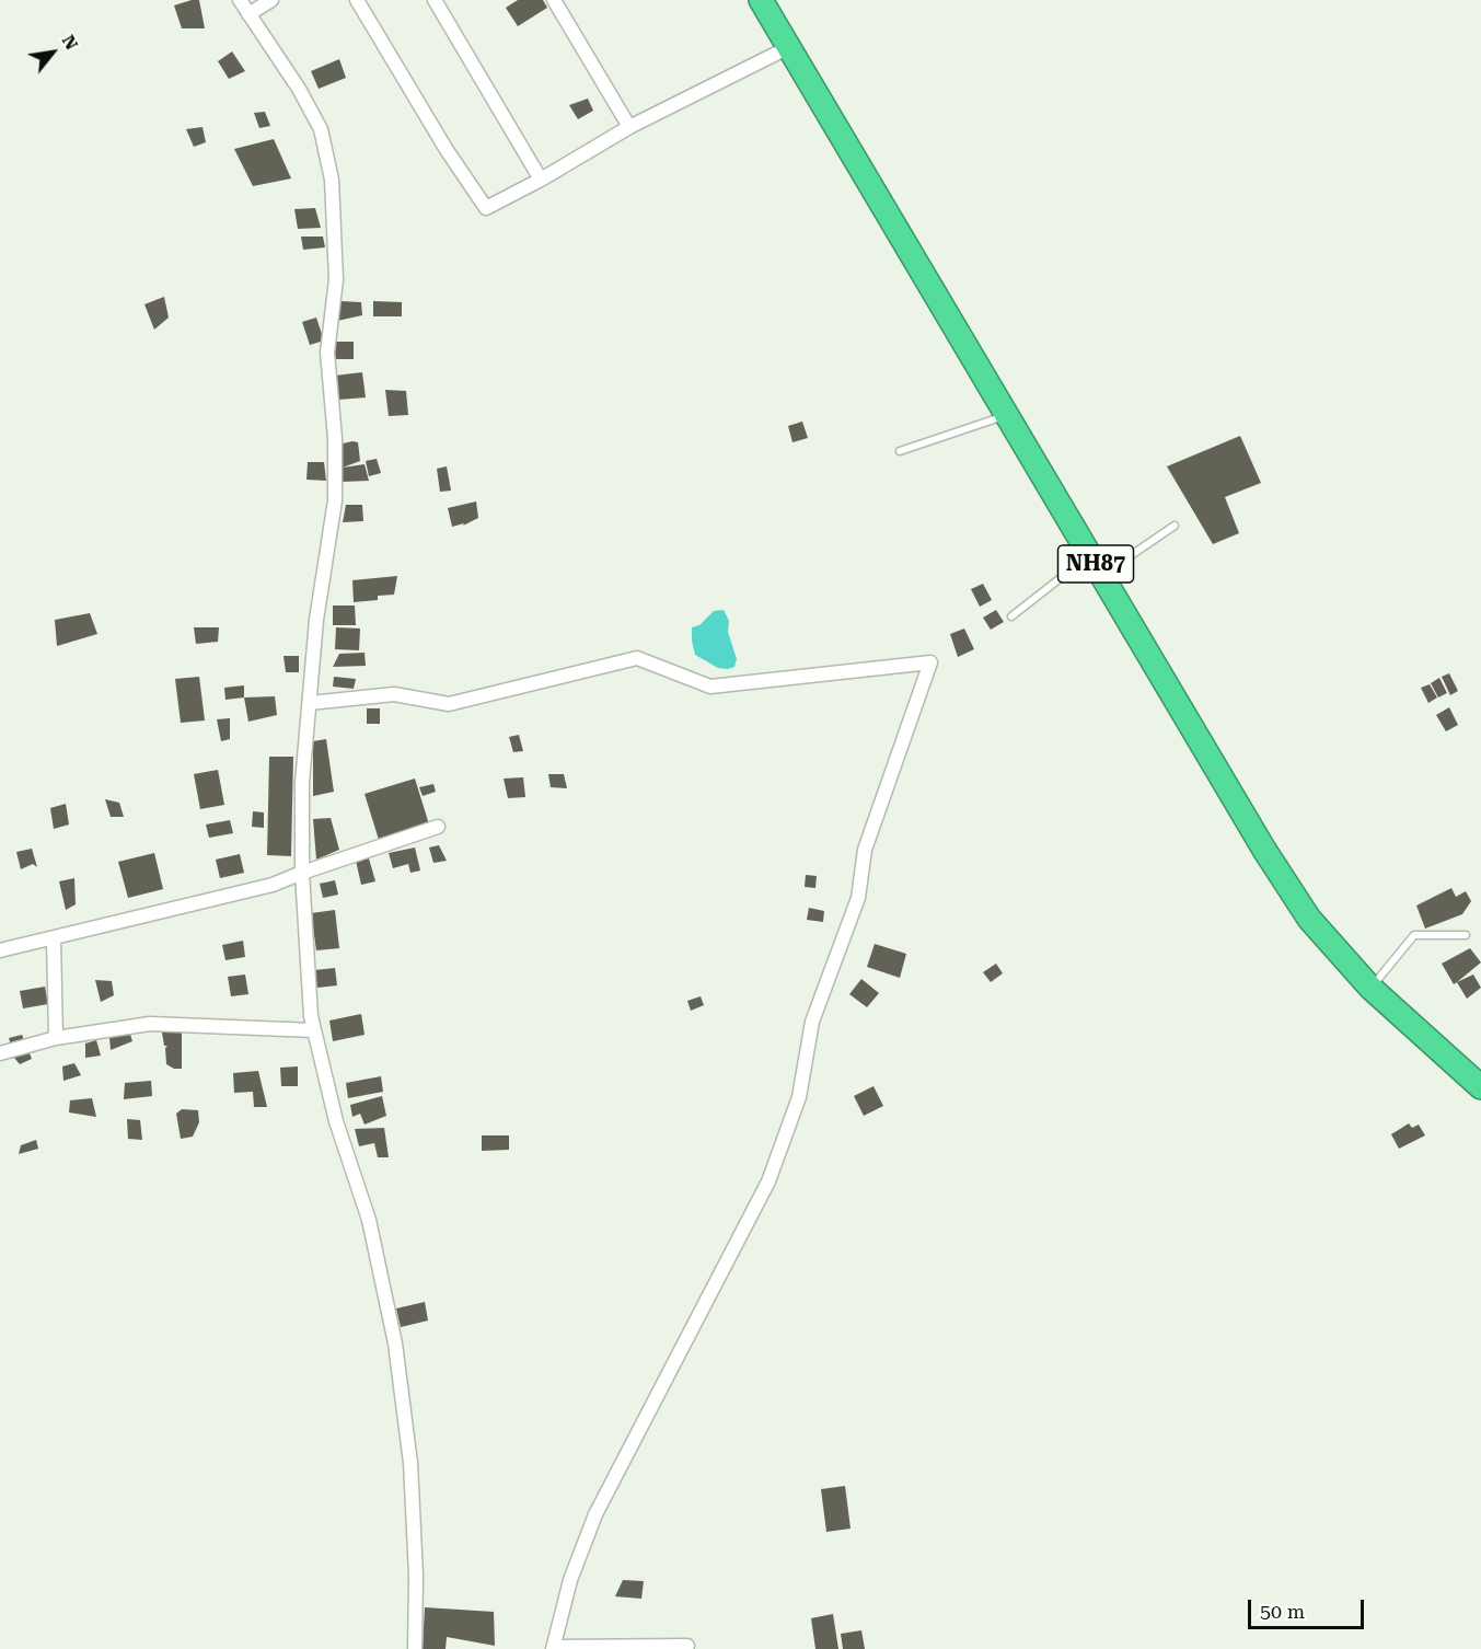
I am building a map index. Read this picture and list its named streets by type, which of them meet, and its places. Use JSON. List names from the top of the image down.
{
  "streets": {
    "highway": ["NH87"]
  },
  "scale_bar": "50 m",
  "north": "top right"
}
